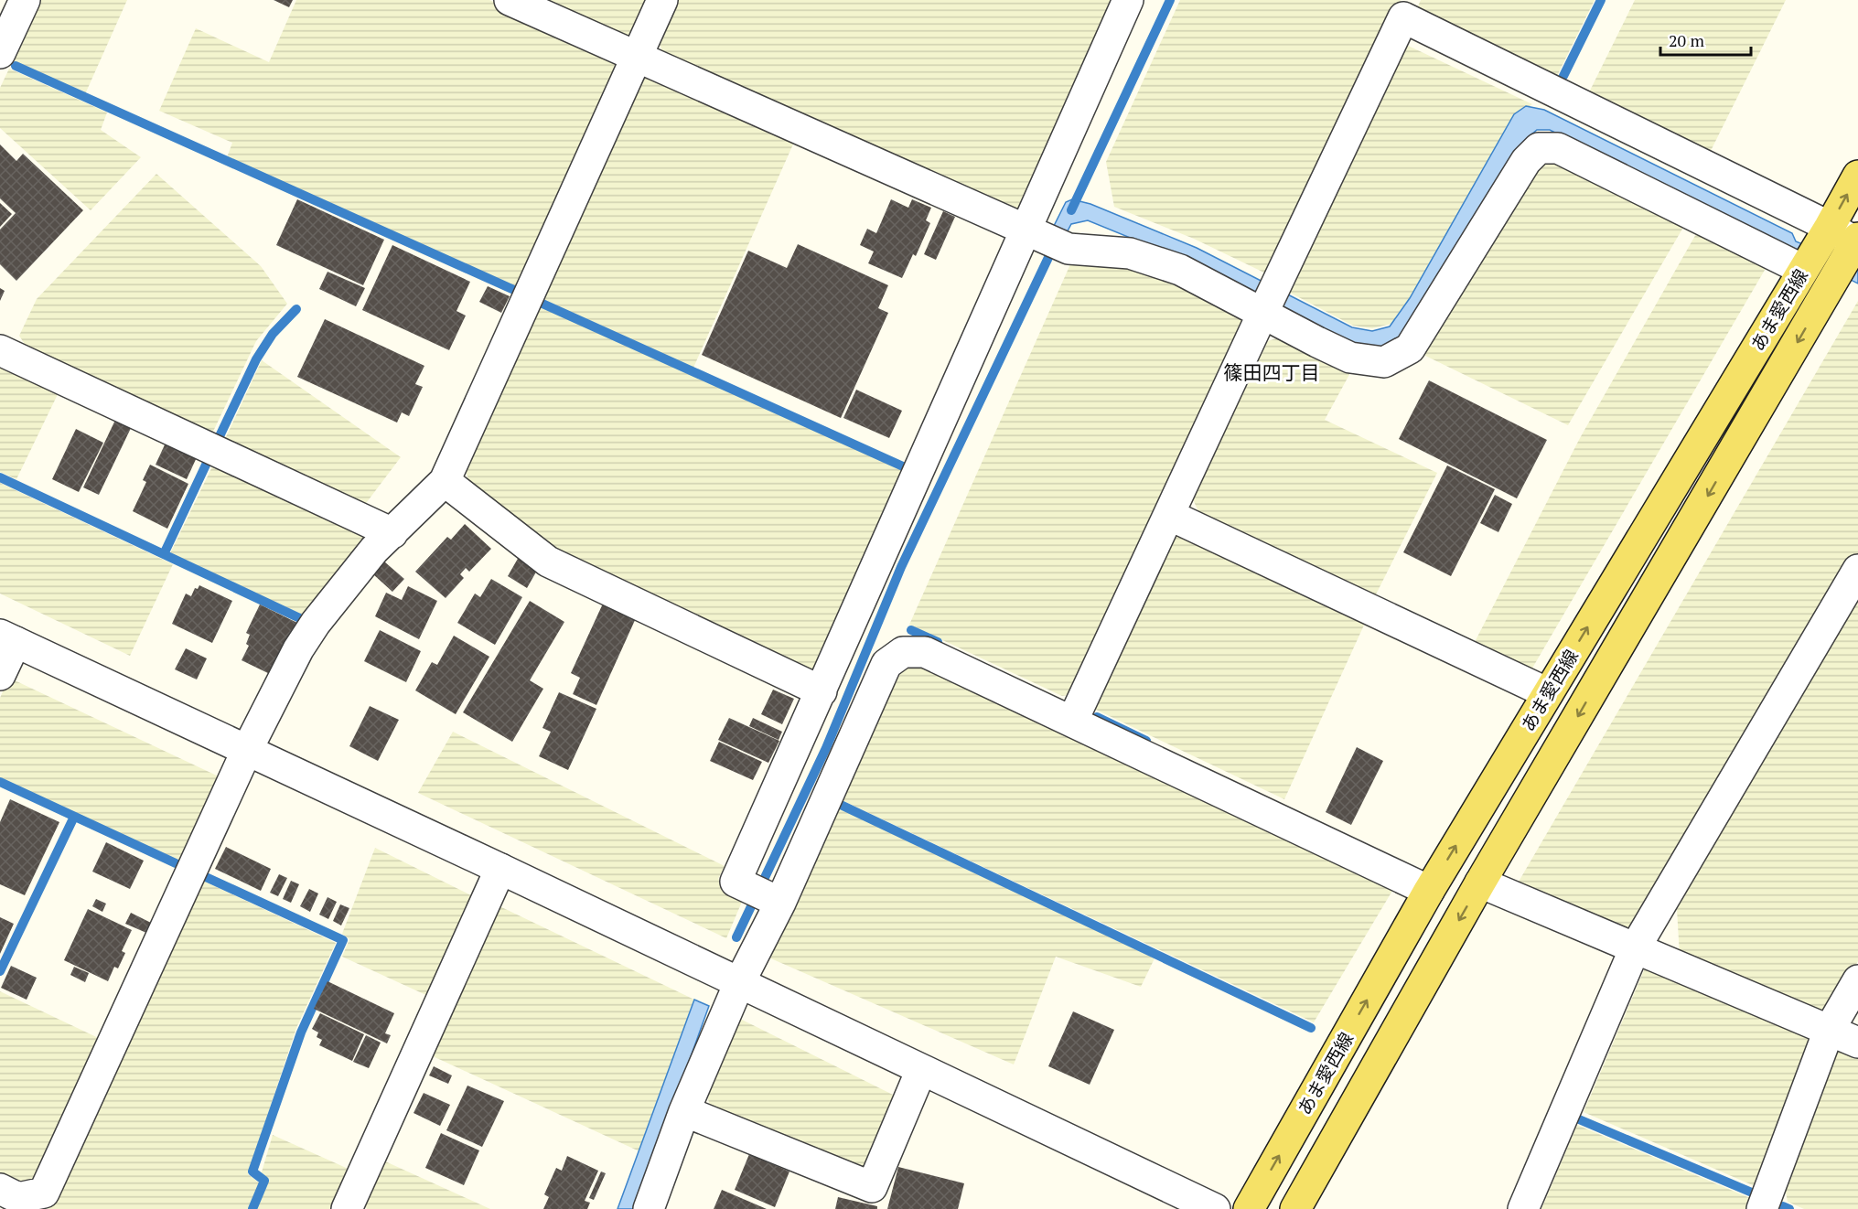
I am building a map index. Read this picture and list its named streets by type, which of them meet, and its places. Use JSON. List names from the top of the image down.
{
  "streets": {
    "main road": ["あま愛西線"]
  },
  "districts": ["篠田四丁目"],
  "scale_bar": "20 m"
}
